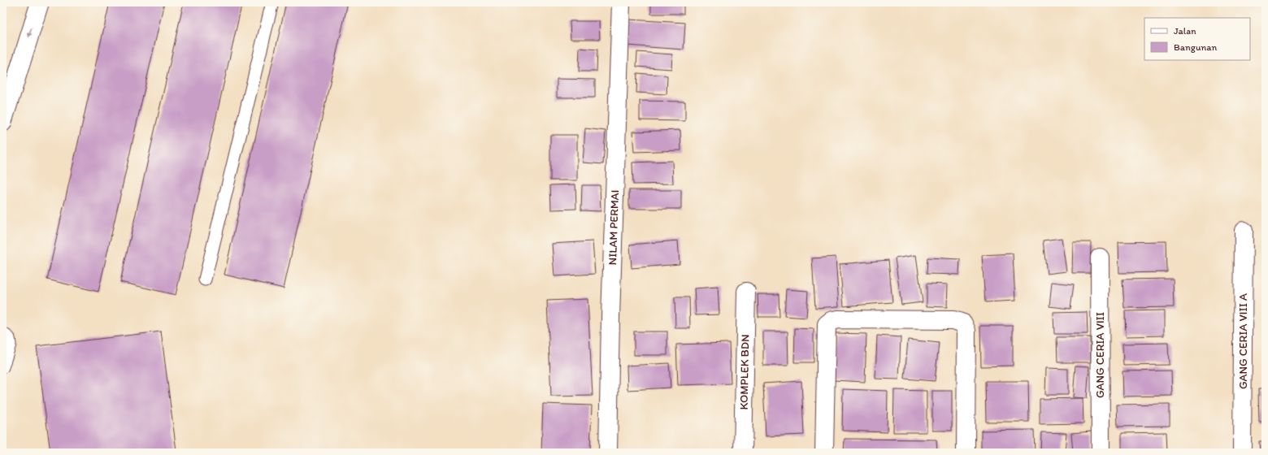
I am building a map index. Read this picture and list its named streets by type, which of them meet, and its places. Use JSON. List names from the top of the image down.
{
  "streets": {
    "main road": [
      "NILAM PERMAI",
      "GANG CERIA VIII A",
      "GANG CERIA VIII",
      "KOMPLEK BDN"
    ]
  },
  "legend": ["Jalan", "Bangunan"]
}
